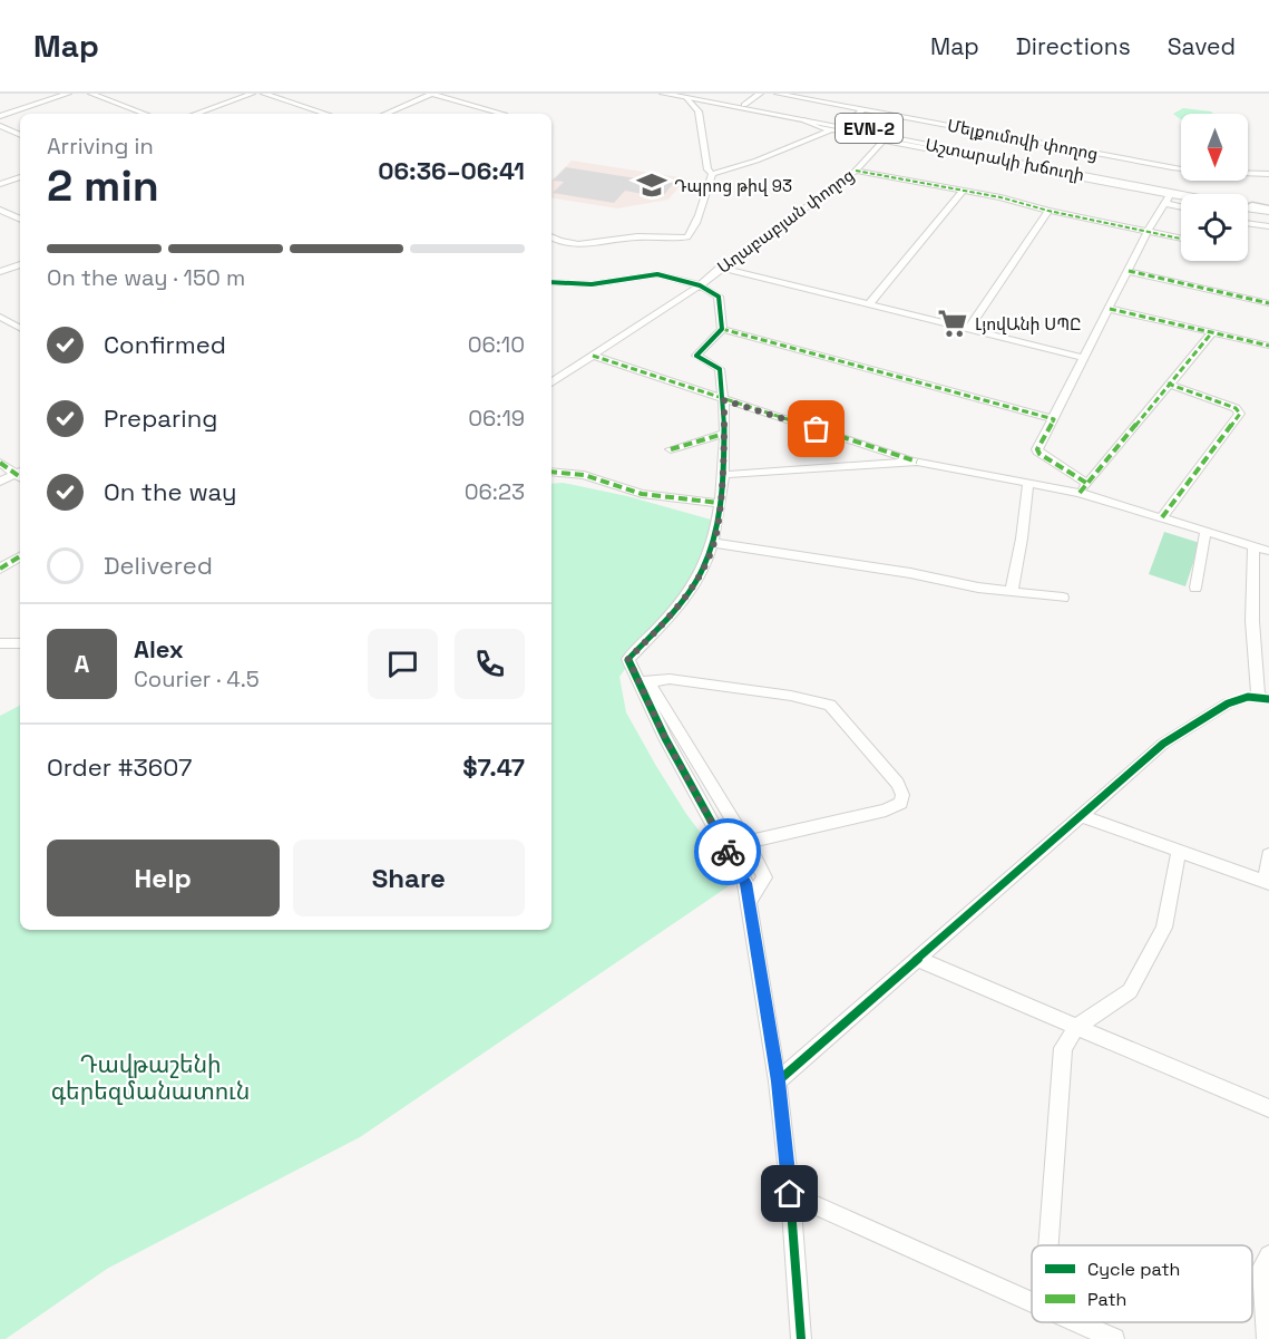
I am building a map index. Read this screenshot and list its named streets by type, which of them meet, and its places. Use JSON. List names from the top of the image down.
{
  "streets": {
    "highway": ["EVN-2", "Աշտարակի խճուղի"],
    "street": ["Մելքումովի փողոց", "Աղաբաբյան փողոց"]
  },
  "parks": ["Դավթաշենի գերեզմանատուն"],
  "places": {
    "school or university": ["Դպրոց թիվ 93"],
    "supermarket": ["ԼյովԱնի ՍՊԸ"]
  },
  "legend": ["Cycle path", "Path"],
  "north": "bottom",
  "page": {
    "header": "Map",
    "nav": ["Map", "Directions", "Saved"],
    "heading": ["2 min", "Arriving in", "06:36–06:41"],
    "panel": [
      "Alex",
      "Courier · 4.5",
      "Order #3607",
      "$7.47"
    ],
    "bar": "On the way · 150 m",
    "list": [
      ["Confirmed", "06:10"],
      ["Preparing", "06:19"],
      ["On the way", "06:23"],
      "Delivered"
    ],
    "round": "A",
    "buttons": ["Help", "Share"]
  }
}
